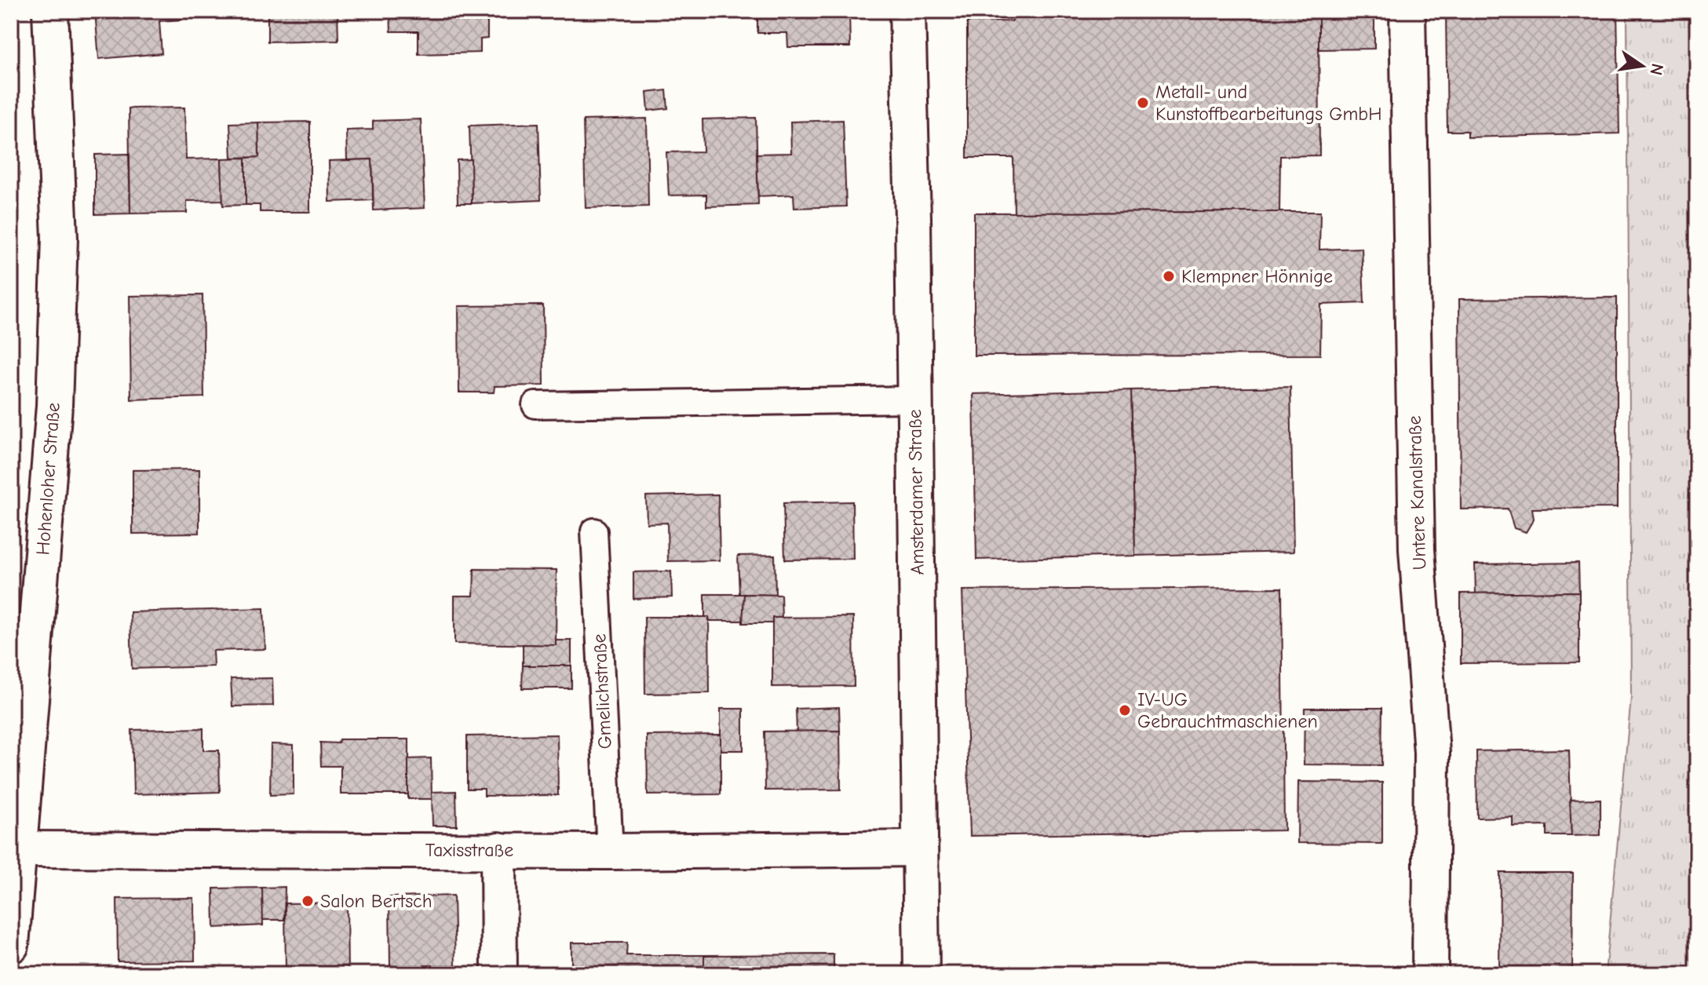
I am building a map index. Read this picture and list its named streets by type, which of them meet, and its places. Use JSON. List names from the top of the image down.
{
  "streets": {
    "street": [
      "Hohenloher Straße",
      "Amsterdamer Straße",
      "Untere Kanalstraße",
      "Taxisstraße"
    ],
    "lane": ["Gmelichstraße"]
  },
  "crossings": [
    ["Hohenloher Straße", "Taxisstraße"],
    ["Amsterdamer Straße", "Taxisstraße"],
    ["Gmelichstraße", "Taxisstraße"]
  ],
  "places": [
    "Metall- und Kunstoffbearbeitungs GmbH",
    "Klempner Hönnige",
    "IV-UG Gebrauchtmaschienen",
    "Salon Bertsch"
  ],
  "north": "right"
}
